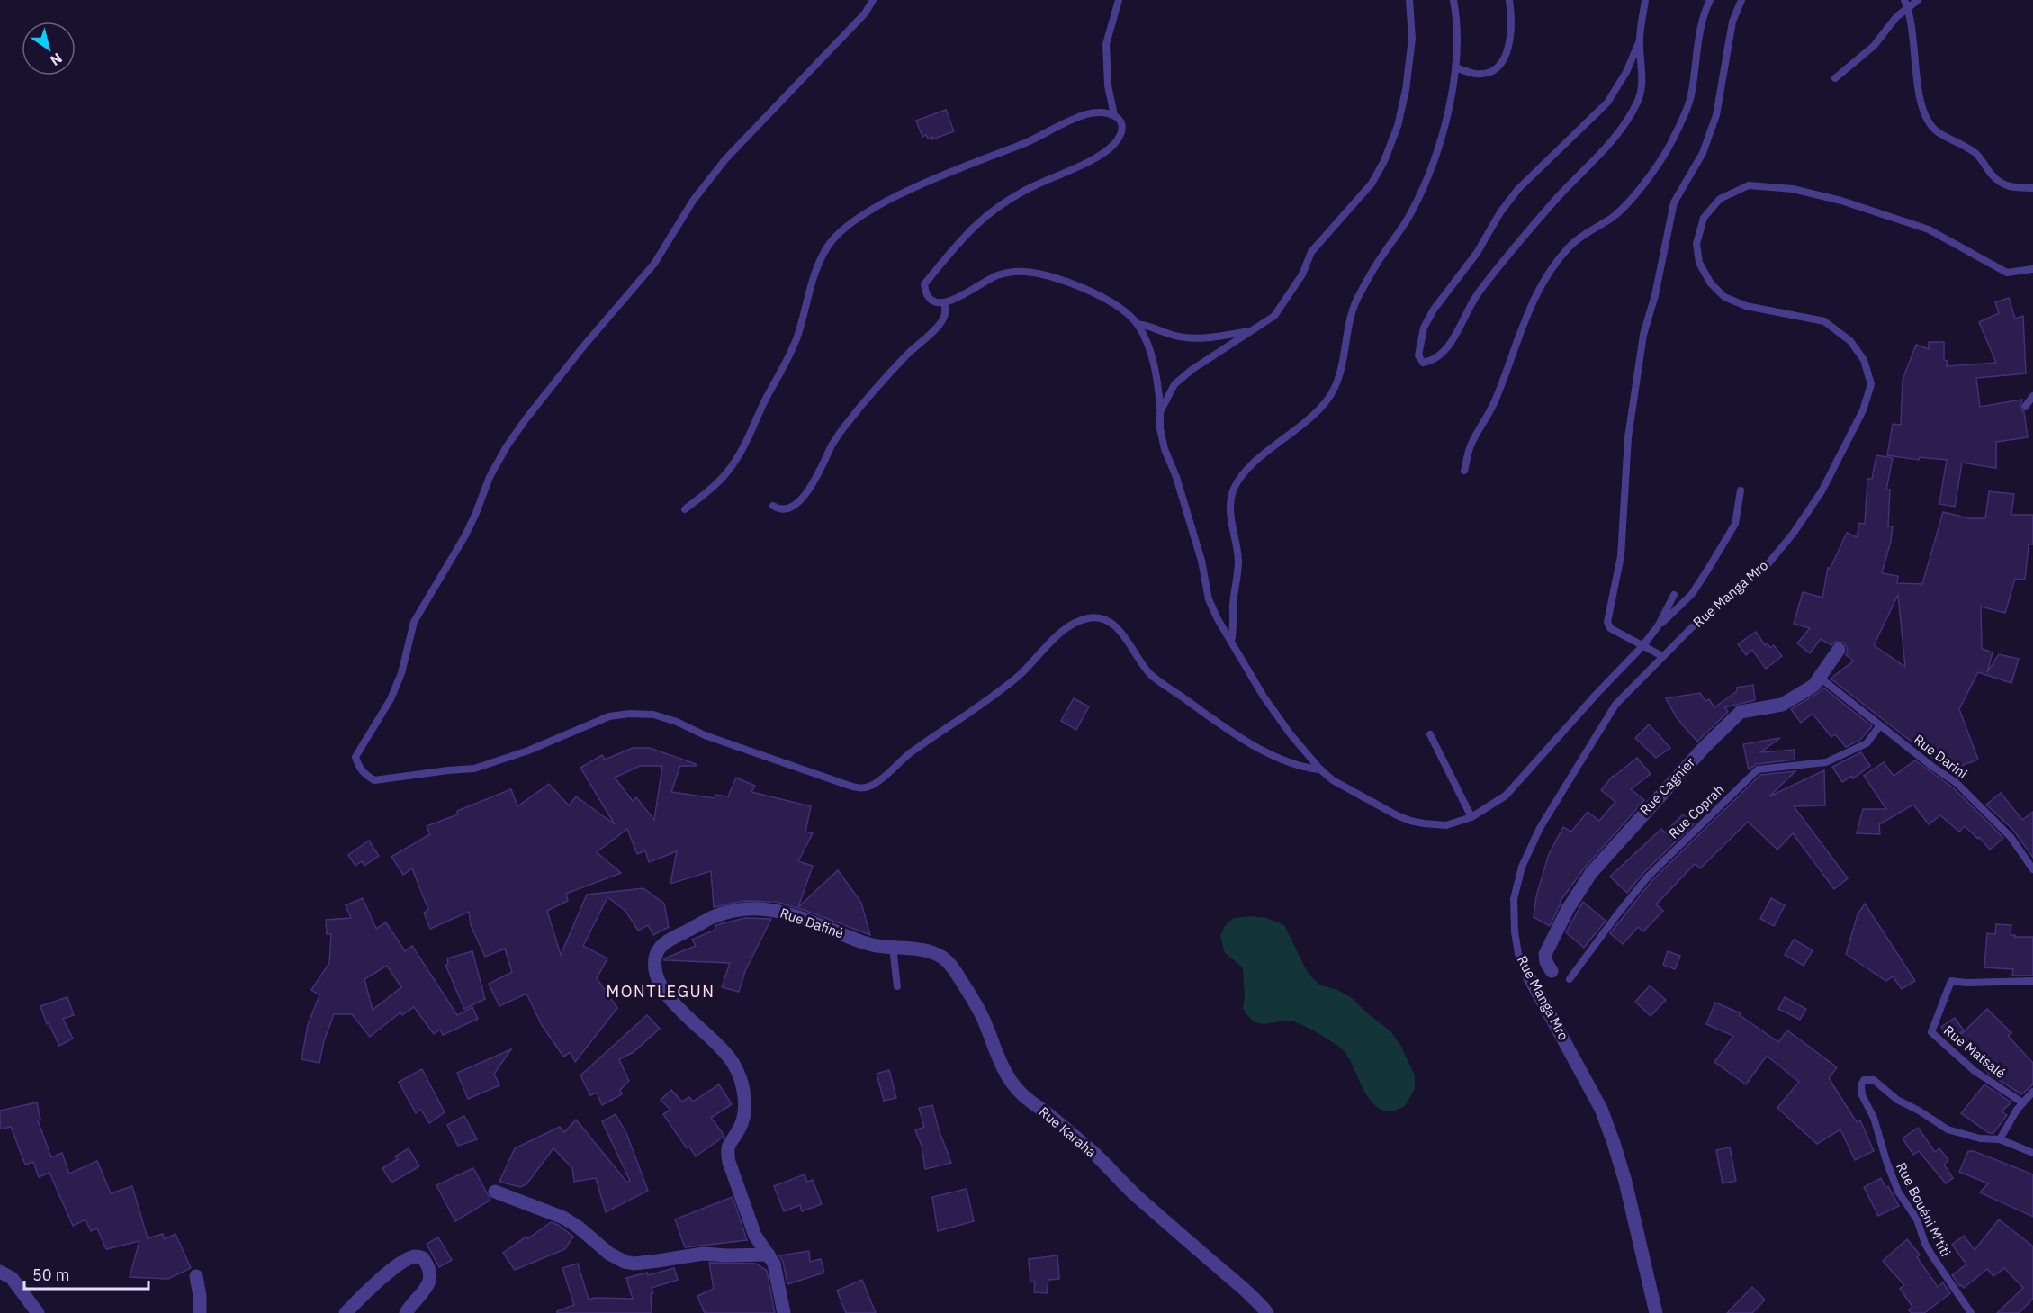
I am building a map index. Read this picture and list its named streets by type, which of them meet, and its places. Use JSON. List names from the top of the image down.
{
  "streets": {
    "street": [
      "Rue Manga Mro",
      "Rue Cagnier",
      "Rue Dafiné",
      "Rue Karaha"
    ],
    "lane": [
      "Rue Darini",
      "Rue Coprah",
      "Rue Matsalé",
      "Rue Bouéni M'titi"
    ]
  },
  "crossings": [
    ["Rue Darini", "Rue Cagnier"],
    ["Rue Darini", "Rue Coprah"],
    ["Rue Dafiné", "Rue Karaha"]
  ],
  "districts": ["MONTLEGUN"],
  "scale_bar": "50 m",
  "north": "bottom right"
}
